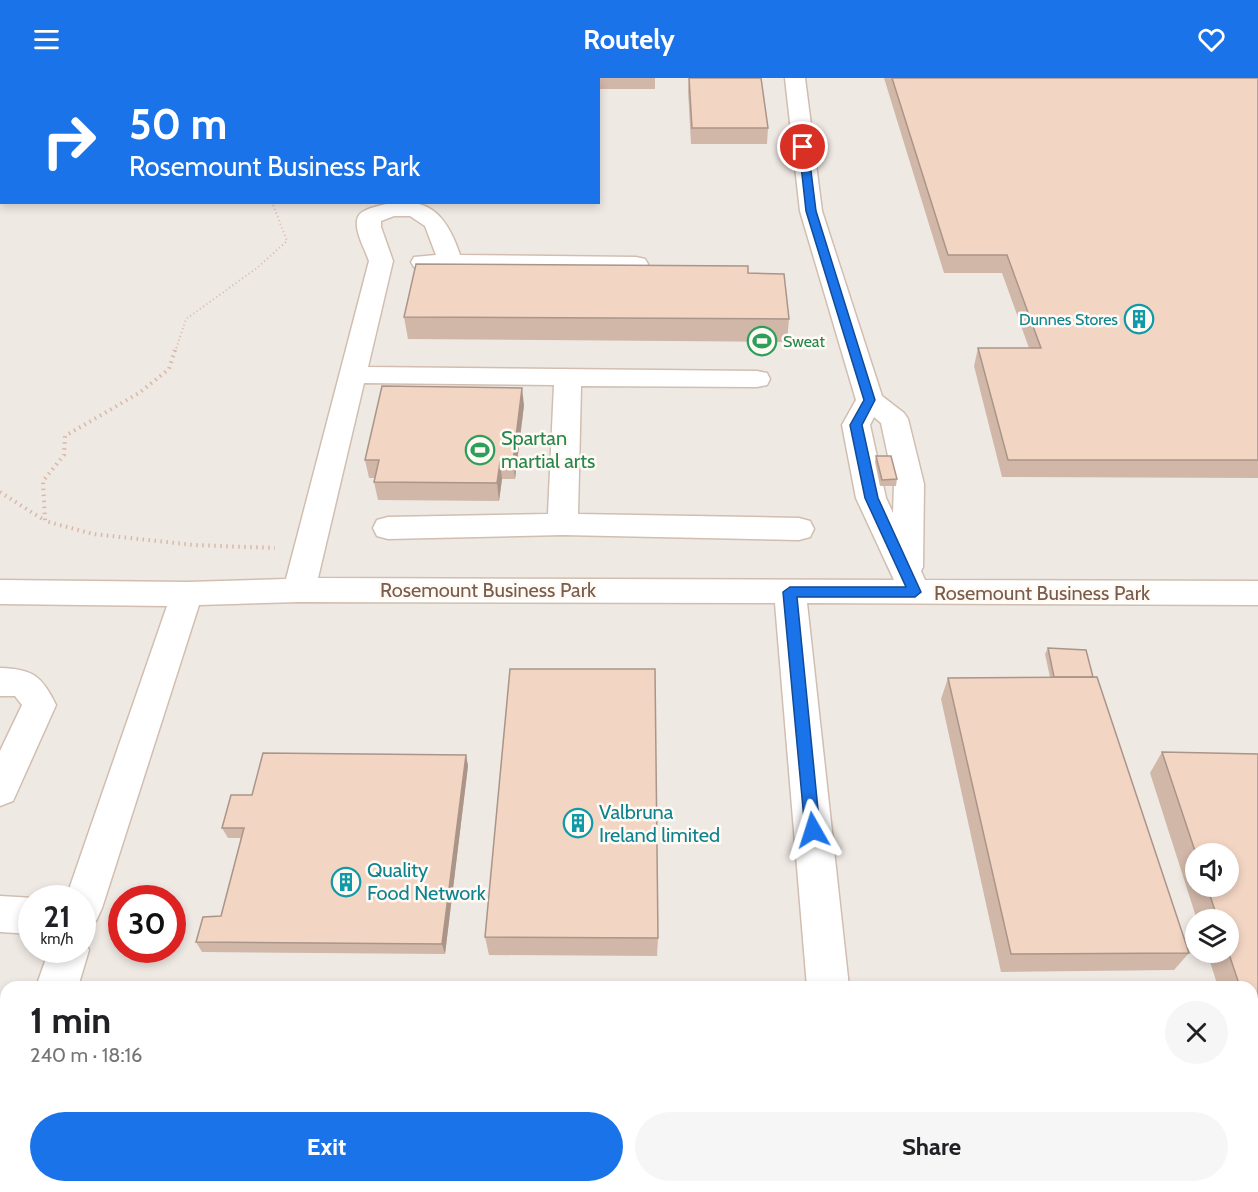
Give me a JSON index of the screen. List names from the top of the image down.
{
  "streets": {
    "street": ["Rosemount Business Park"]
  },
  "places": {
    "building": ["Dunnes Stores", "Valbruna Ireland limited", "Quality Food Network"],
    "sports": ["Sweat", "Spartan martial arts"]
  },
  "page": {
    "header": "Routely",
    "turn": ["50 m", "Rosemount Business Park"],
    "speed": "21 km/h",
    "limit": "30",
    "heading": ["1 min", "240 m · 18:16"],
    "buttons": ["Exit", "Share"]
  }
}
